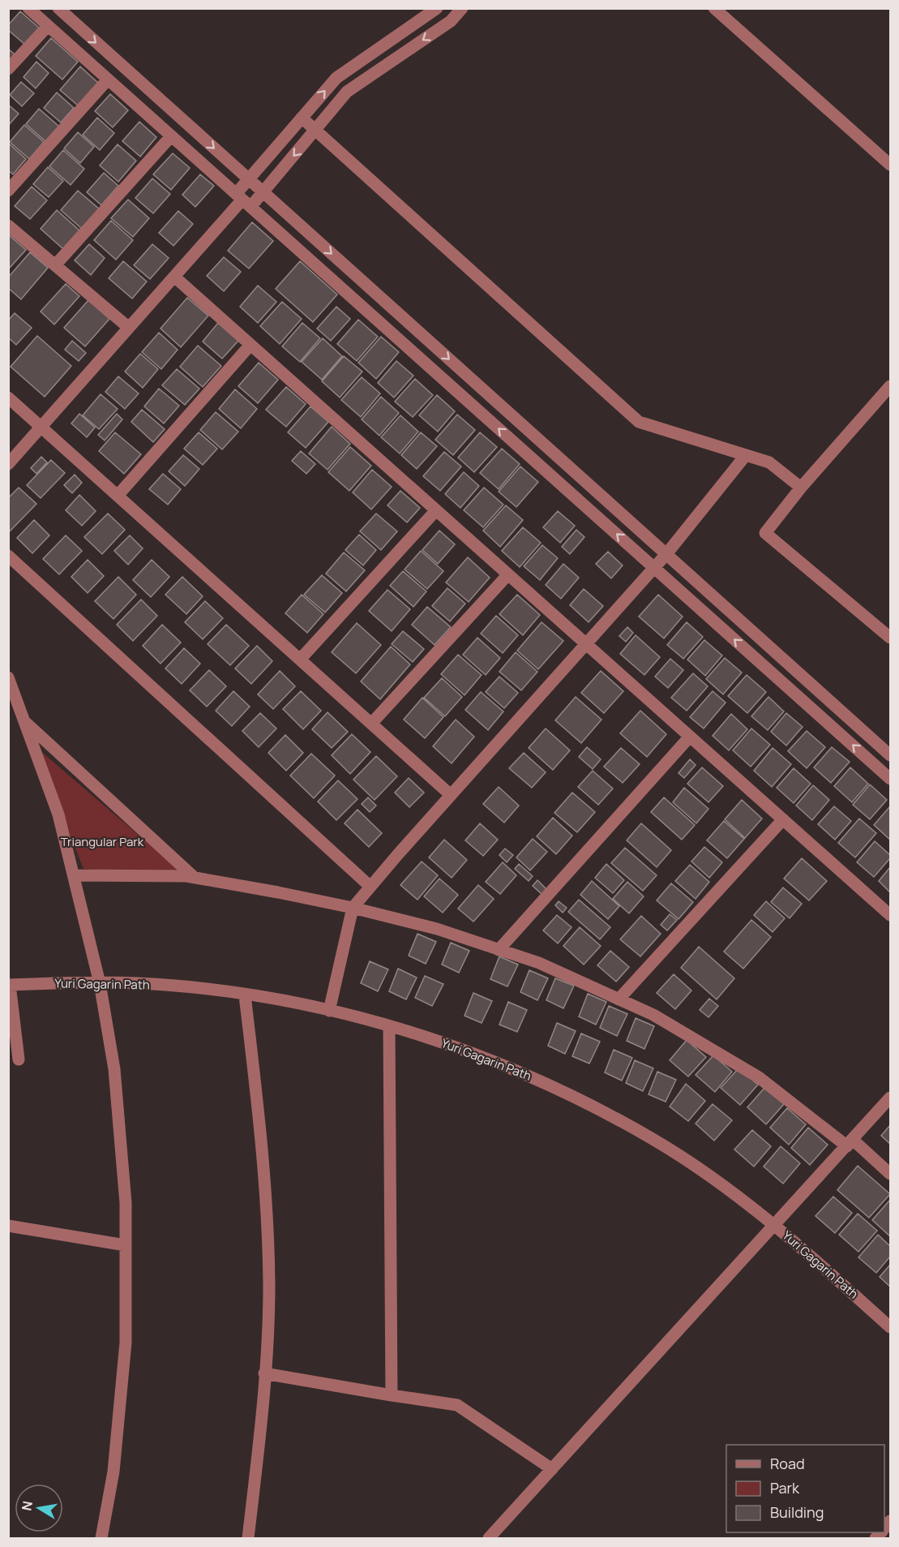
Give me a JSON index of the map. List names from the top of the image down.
{
  "streets": {
    "street": ["Yuri Gagarin Path"]
  },
  "parks": ["Triangular Park"],
  "legend": ["Road", "Park", "Building"],
  "north": "left"
}
